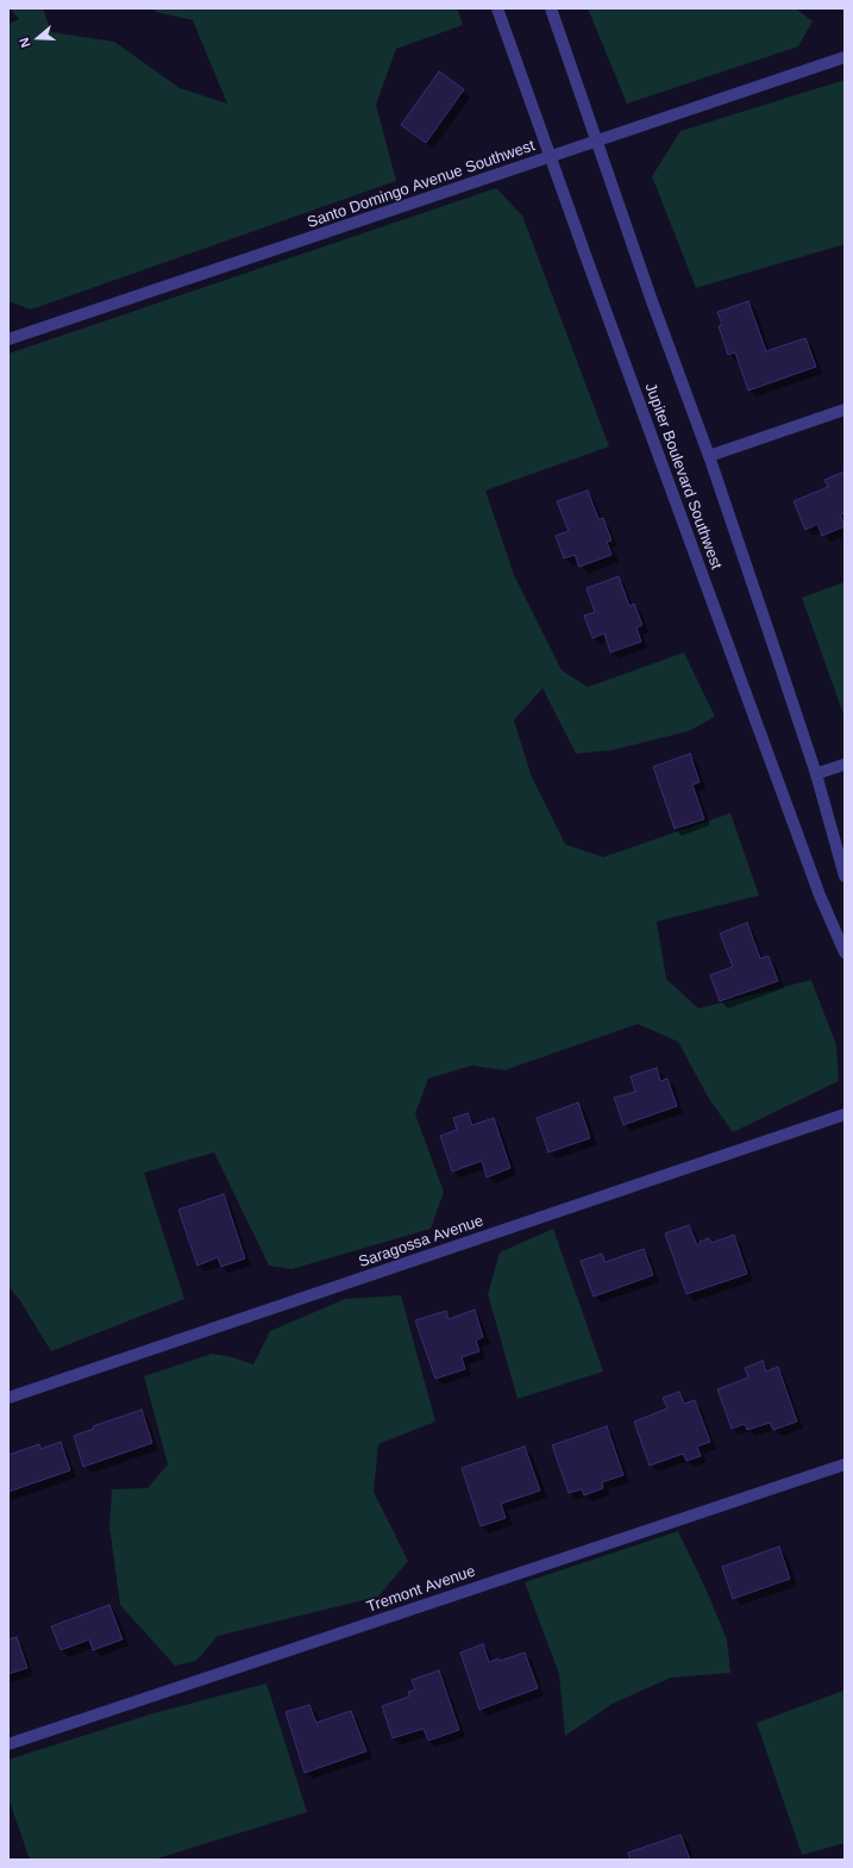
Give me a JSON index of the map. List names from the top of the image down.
{
  "streets": {
    "street": [
      "Santo Domingo Avenue Southwest",
      "Jupiter Boulevard Southwest",
      "Saragossa Avenue",
      "Tremont Avenue"
    ]
  },
  "crossings": [
    ["Santo Domingo Avenue Southwest", "Jupiter Boulevard Southwest"]
  ],
  "north": "left"
}
